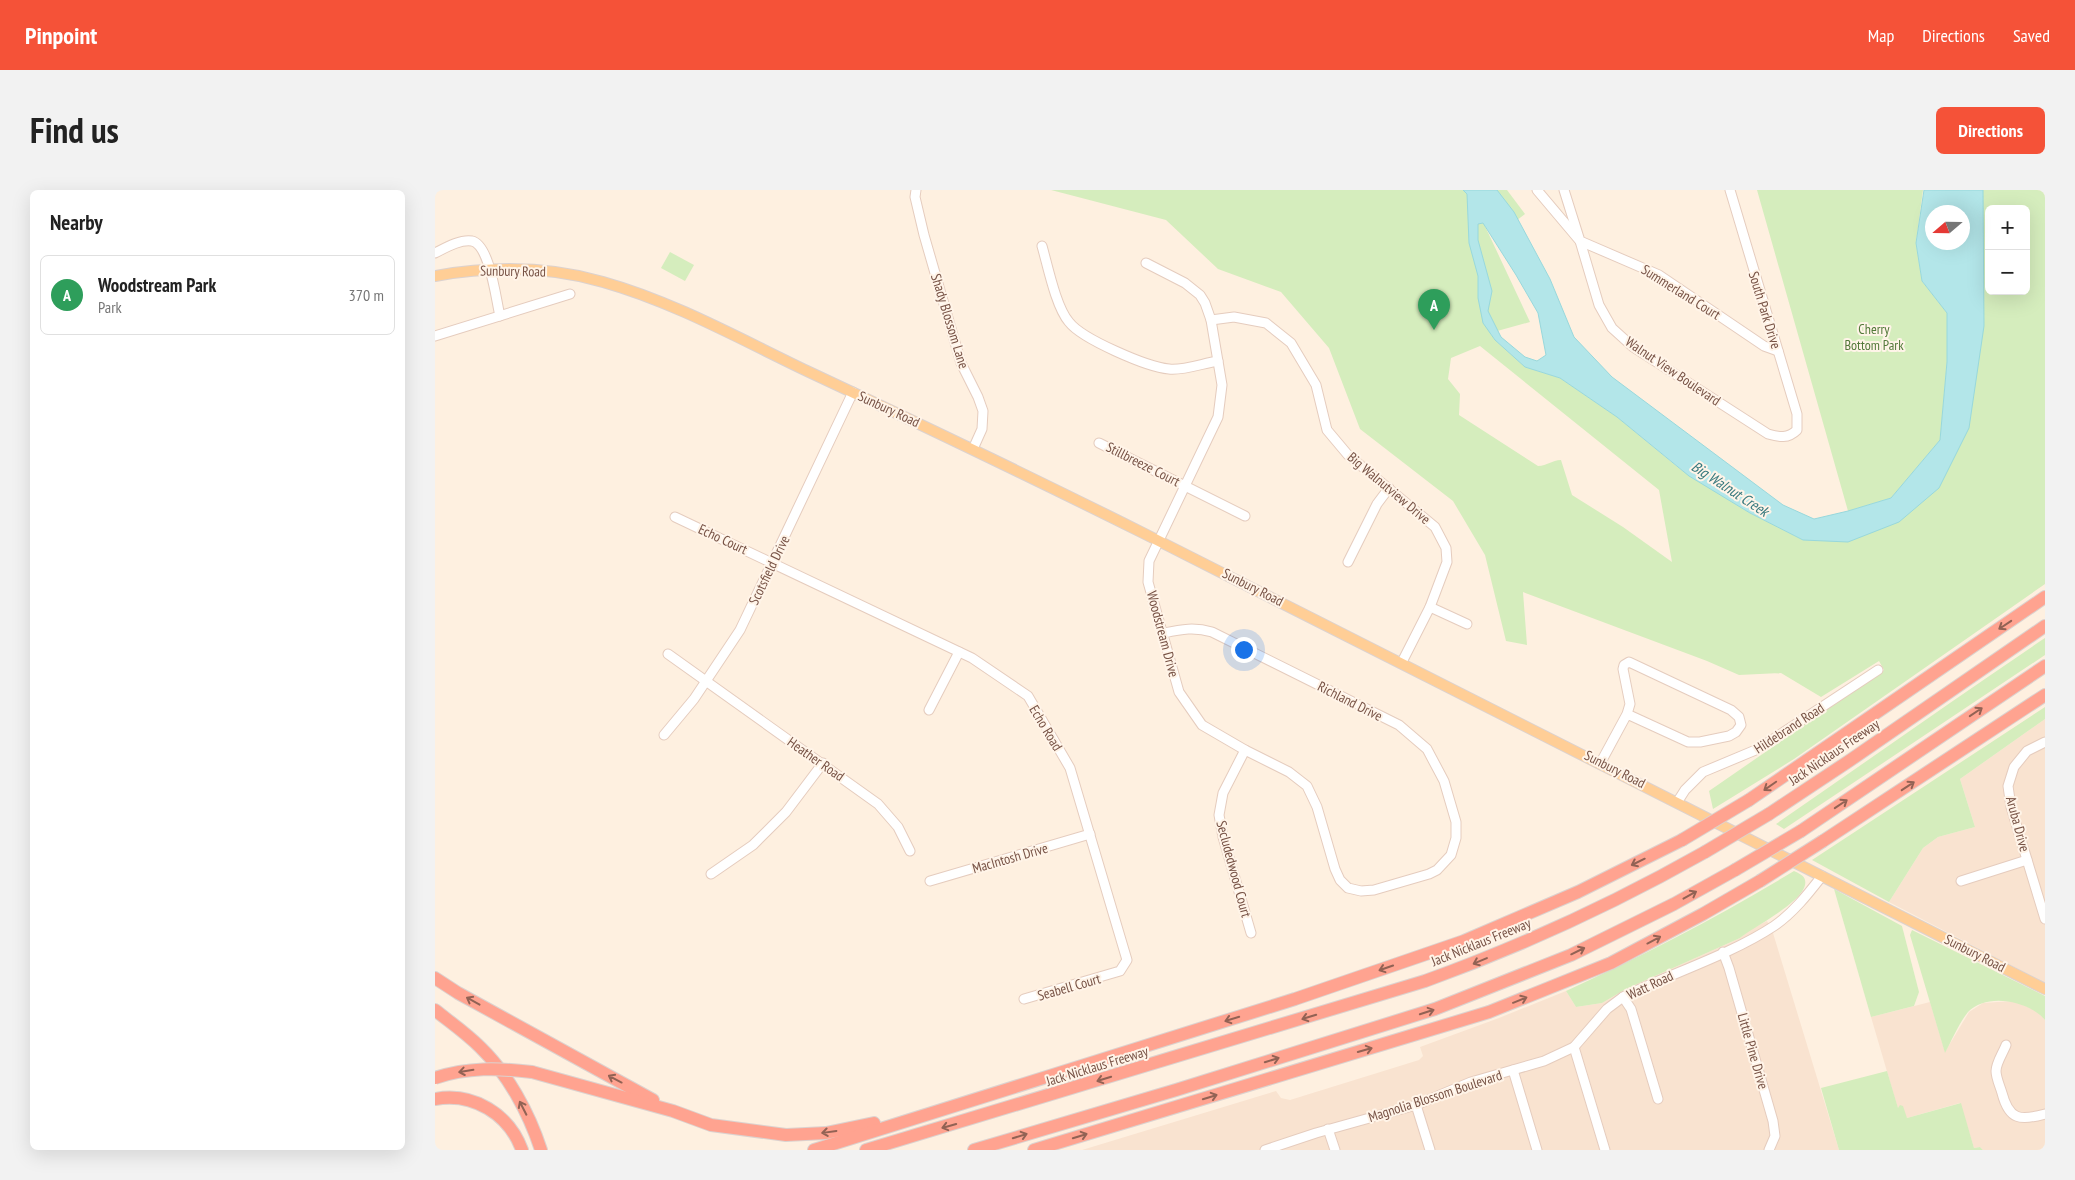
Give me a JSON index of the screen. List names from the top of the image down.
{
  "streets": {
    "highway": ["Jack Nicklaus Freeway"],
    "main road": ["Sunbury Road"],
    "street": [
      "Summerland Court",
      "South Park Drive",
      "Shady Blossom Lane",
      "Walnut View Boulevard",
      "Stillbreeze Court",
      "Big Walnutview Drive",
      "Echo Court",
      "Scotsfield Drive",
      "Woodstream Drive",
      "Richland Drive",
      "Echo Road",
      "Hildebrand Road",
      "Heather Road",
      "Aruba Drive",
      "MacIntosh Drive",
      "Secludedwood Court",
      "Watt Road",
      "Seabell Court",
      "Little Pine Drive",
      "Magnolia Blossom Boulevard"
    ]
  },
  "crossings": [
    ["Sunbury Road", "Shady Blossom Lane"],
    ["Sunbury Road", "Big Walnutview Drive"],
    ["Sunbury Road", "Scotsfield Drive"],
    ["Sunbury Road", "Woodstream Drive"],
    ["Sunbury Road", "Hildebrand Road"],
    ["Sunbury Road", "Watt Road"],
    ["Summerland Court", "South Park Drive"],
    ["Summerland Court", "Walnut View Boulevard"],
    ["South Park Drive", "Walnut View Boulevard"],
    ["Stillbreeze Court", "Woodstream Drive"],
    ["Big Walnutview Drive", "Woodstream Drive"],
    ["Echo Court", "Scotsfield Drive"],
    ["Echo Court", "Echo Road"],
    ["Scotsfield Drive", "Echo Road"],
    ["Scotsfield Drive", "Heather Road"],
    ["Woodstream Drive", "Richland Drive"],
    ["Woodstream Drive", "Secludedwood Court"],
    ["Echo Road", "MacIntosh Drive"],
    ["Echo Road", "Seabell Court"],
    ["Watt Road", "Little Pine Drive"],
    ["Watt Road", "Magnolia Blossom Boulevard"]
  ],
  "water": ["Big Walnut Creek"],
  "parks": ["Cherry Bottom Park"],
  "north": "left",
  "page": {
    "header": "Pinpoint",
    "nav": ["Map", "Directions", "Saved"],
    "title": "Find us",
    "buttons": "Directions",
    "heading": "Nearby",
    "map_buttons": ["+", "−"],
    "list": [
      {
        "mark": "A",
        "name": "Woodstream Park",
        "note": "Park",
        "value": "370 m"
      }
    ],
    "pins": "A"
  }
}
